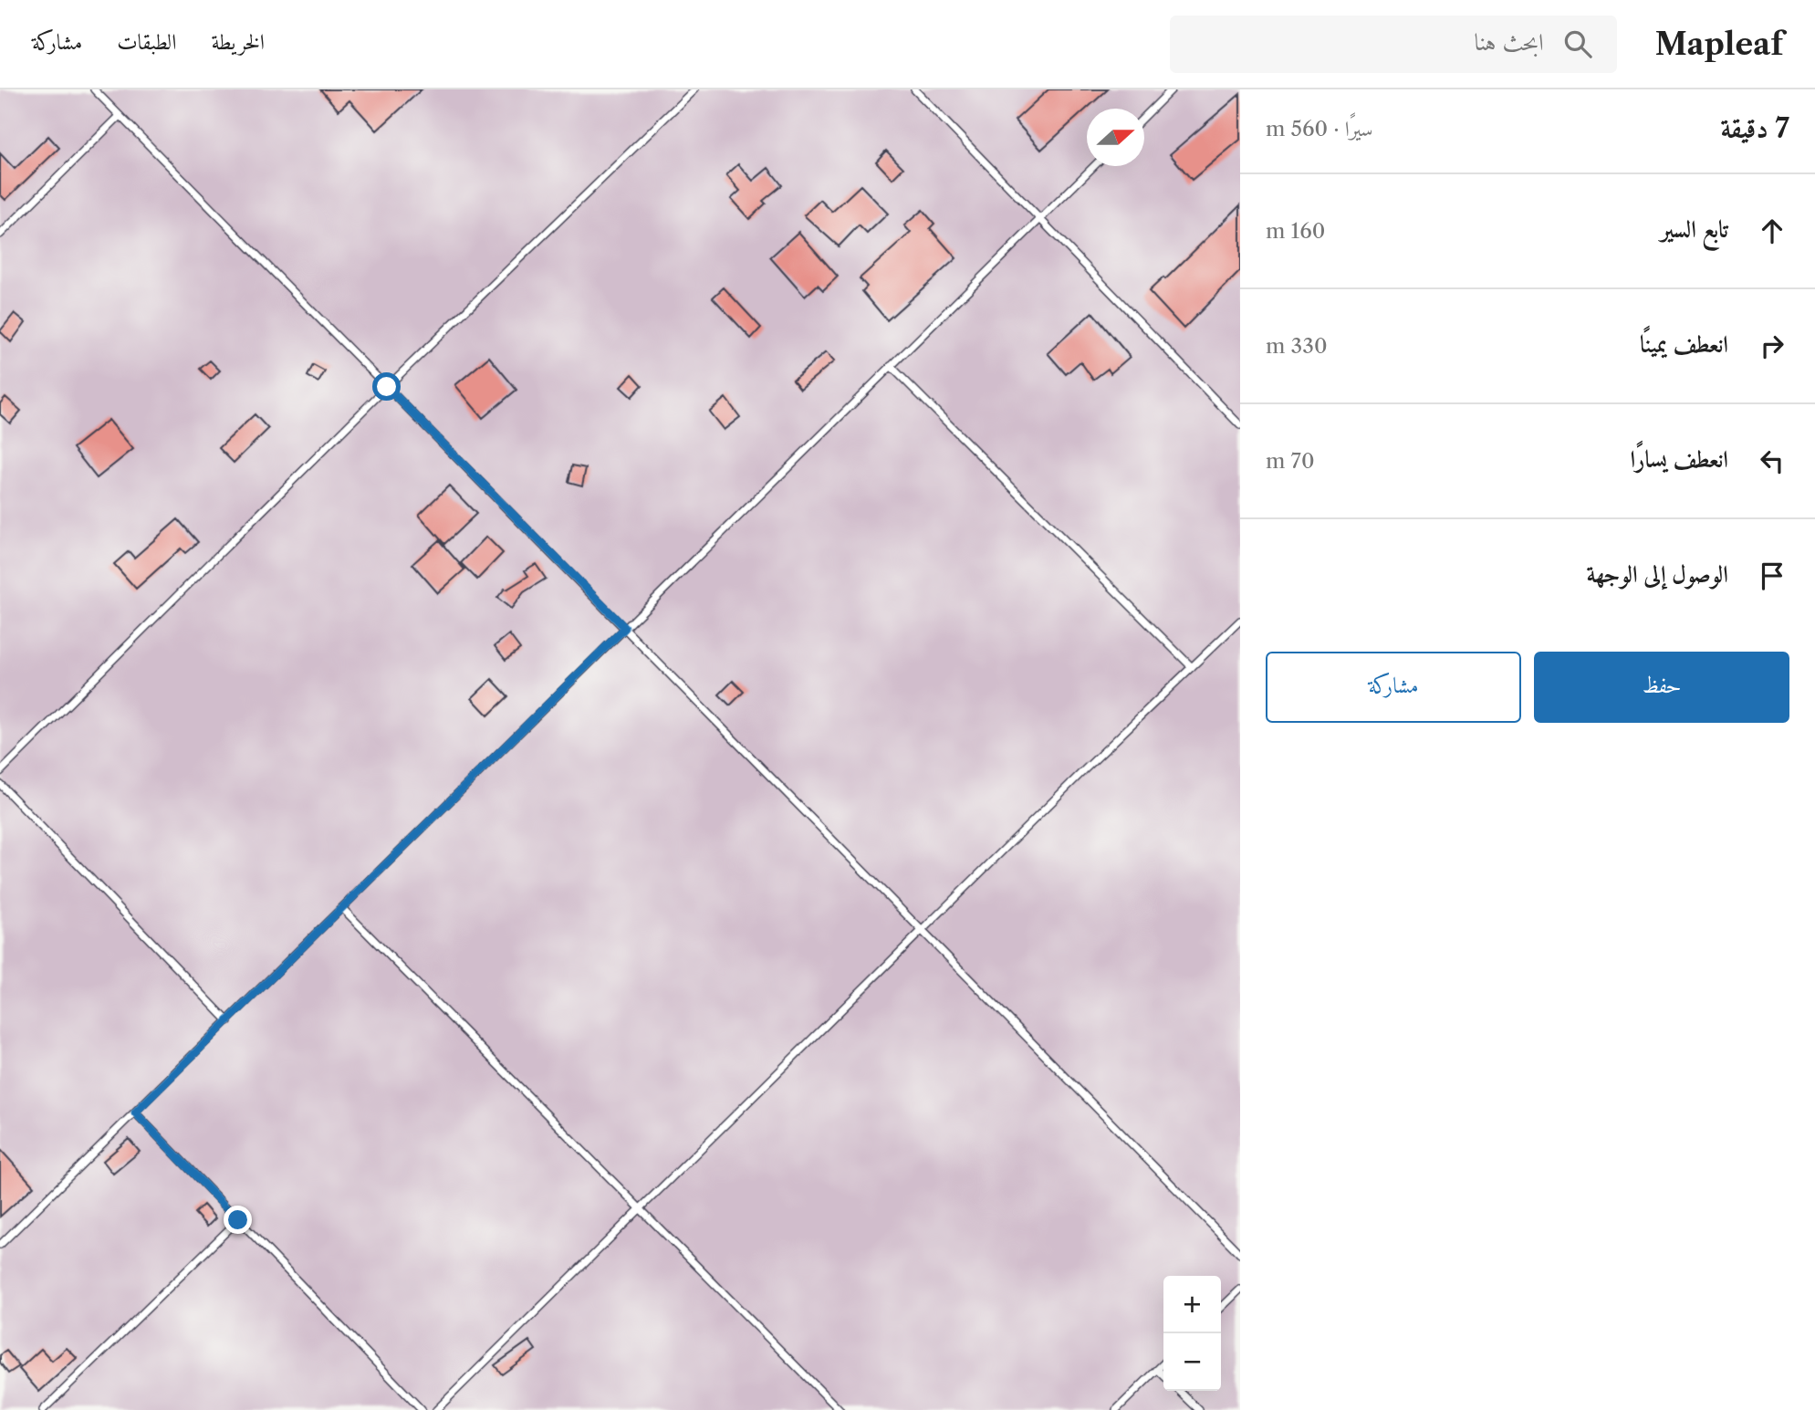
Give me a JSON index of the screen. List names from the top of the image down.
{
  "north": "right",
  "page": {
    "header": "Mapleaf",
    "search": "ابحث هنا",
    "nav": ["الخريطة", "الطبقات", "مشاركة"],
    "heading": ["7 دقيقة", "سيرًا · 560 m"],
    "list": [
      ["تابع السير", "160 m"],
      ["انعطف يمينًا", "330 m"],
      ["انعطف يسارًا", "70 m"],
      "الوصول إلى الوجهة"
    ],
    "buttons": ["حفظ", "مشاركة"],
    "map_buttons": ["+", "−"]
  }
}
